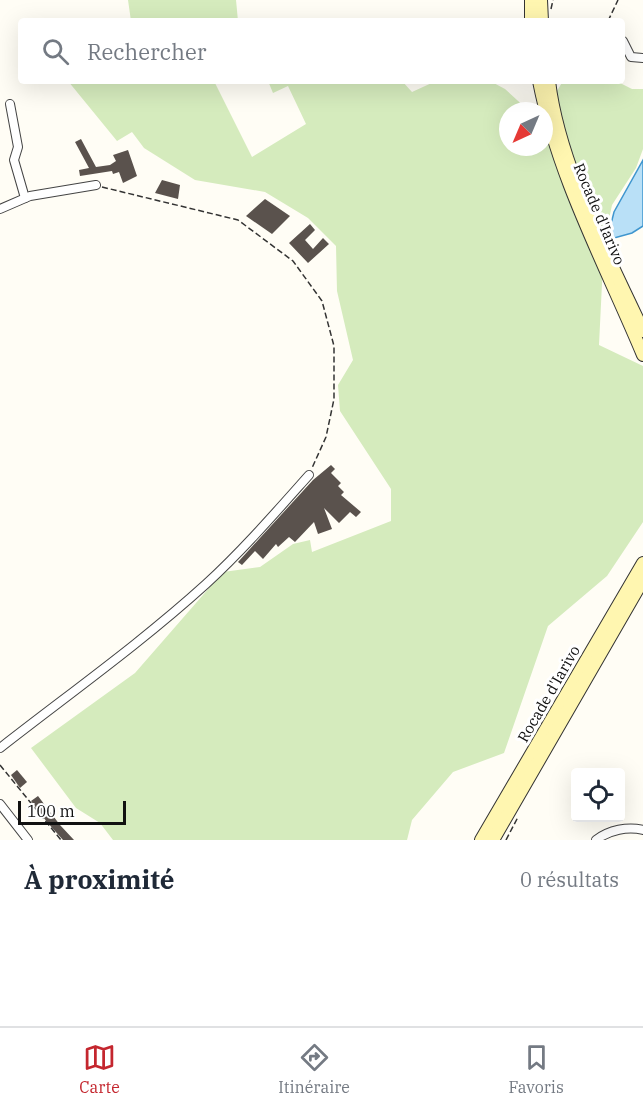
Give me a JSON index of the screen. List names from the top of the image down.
{
  "streets": {
    "main road": ["Rocade d'Iarivo"]
  },
  "scale_bar": "100 m",
  "north": "bottom left",
  "page": {
    "search": "Rechercher",
    "scale": "100 m",
    "heading": ["À proximité", "0 résultats"],
    "nav": ["Carte", "Itinéraire", "Favoris"]
  }
}
